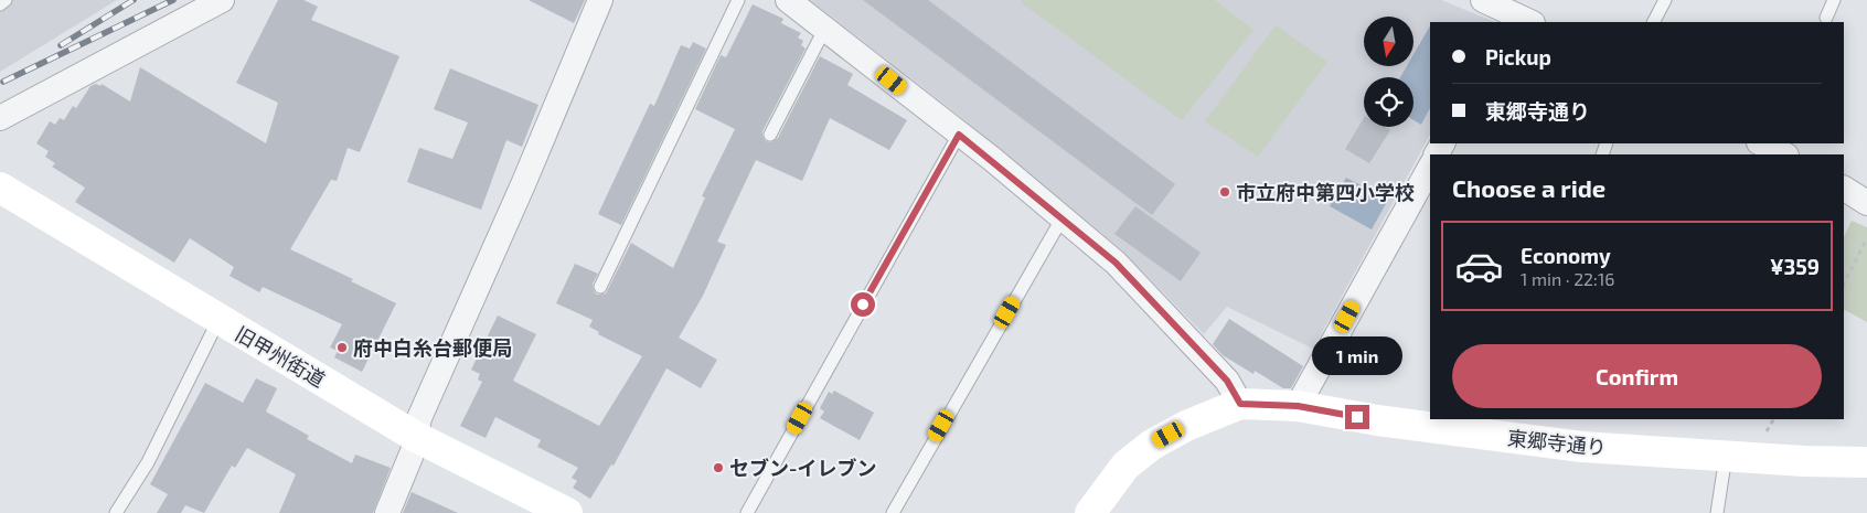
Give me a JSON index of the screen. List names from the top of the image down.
{
  "streets": {
    "street": ["旧甲州街道", "東郷寺通り"]
  },
  "places": ["市立府中第四小学校", "府中白糸台郵便局", "セブン-イレブン"],
  "north": "bottom",
  "page": {
    "banner": ["Pickup", "東郷寺通り"],
    "heading": "Choose a ride",
    "list": [
      {
        "name": "Economy",
        "note": "1 min · 22:16",
        "value": "¥359"
      }
    ],
    "buttons": "Confirm",
    "bubble": "1 min"
  }
}
